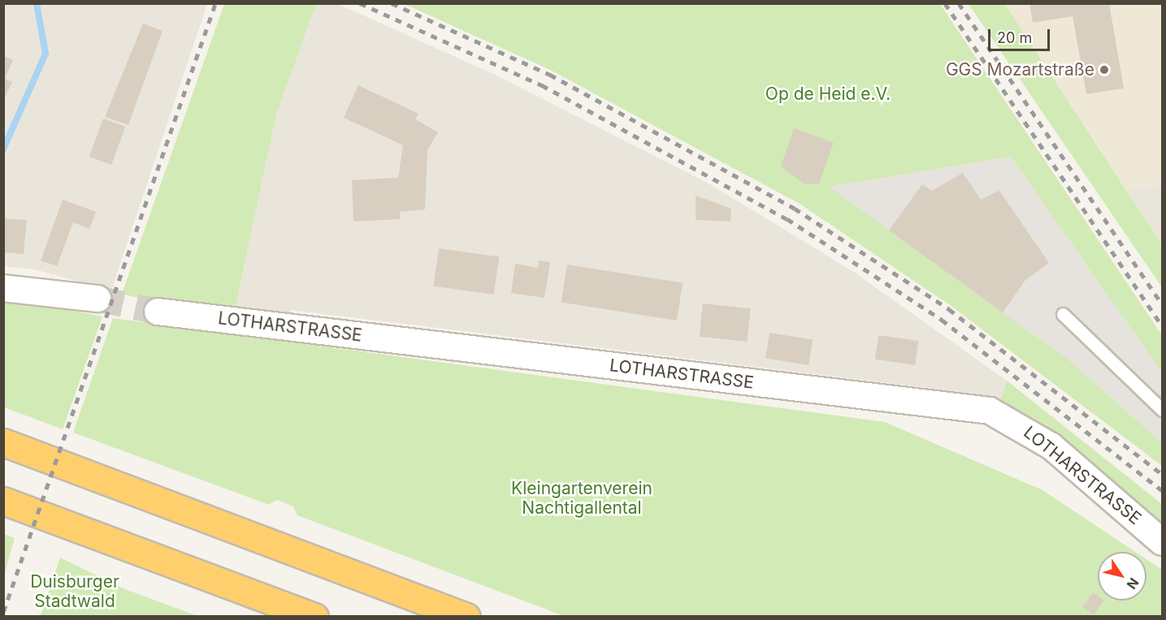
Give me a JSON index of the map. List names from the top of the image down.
{
  "streets": {
    "street": ["LOTHARSTRASSE"]
  },
  "parks": ["Op de Heid e.V.", "Kleingartenverein Nachtigallental", "Duisburger Stadtwald"],
  "places": ["GGS Mozartstraße"],
  "scale_bar": "20 m",
  "north": "bottom right"
}
